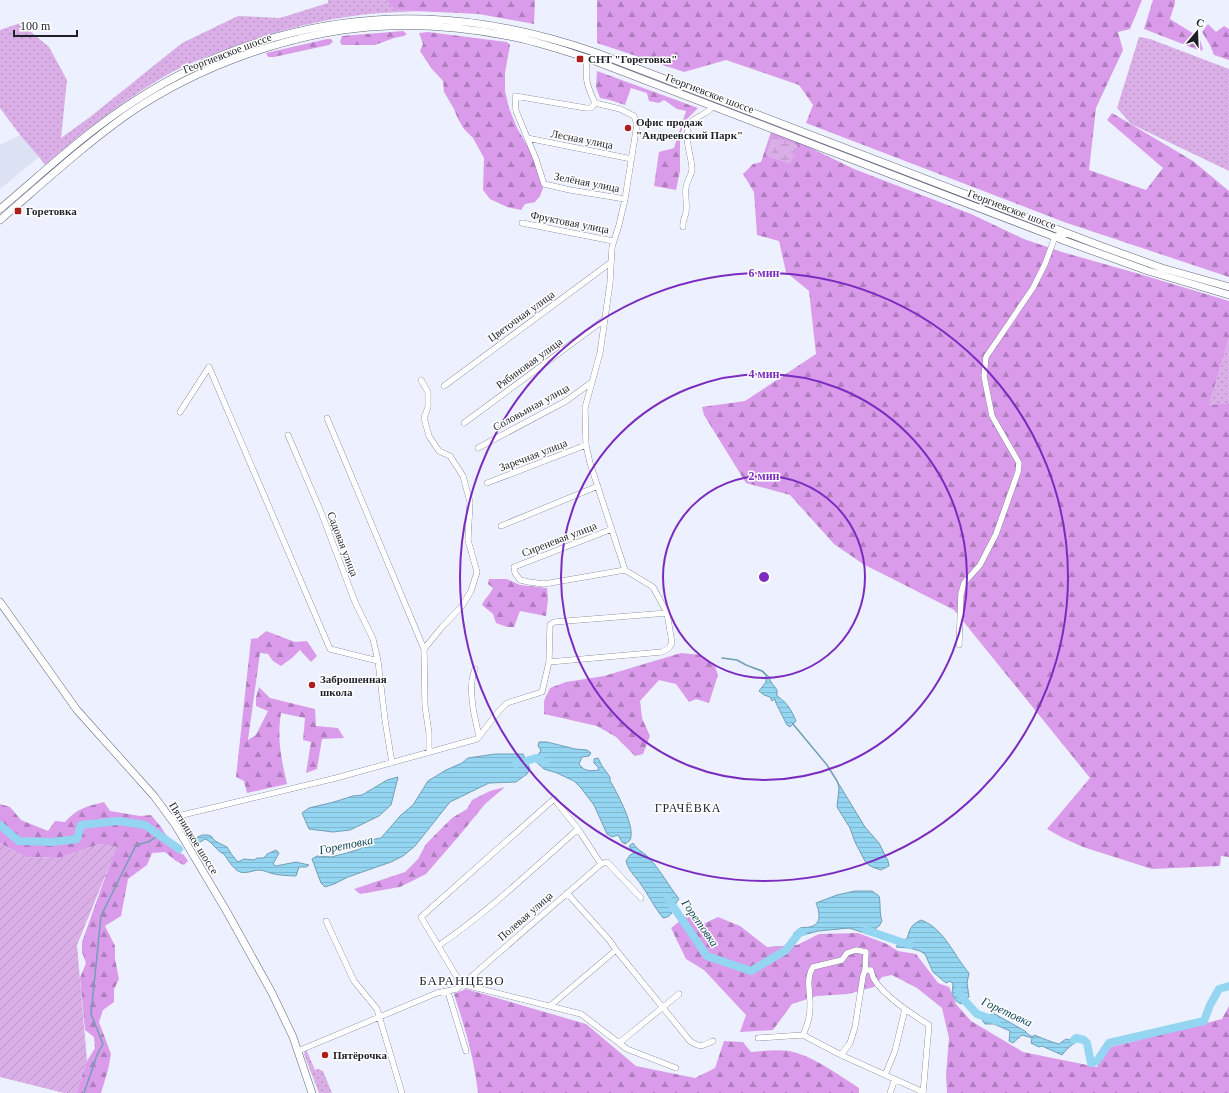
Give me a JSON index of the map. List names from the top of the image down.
{
  "streets": {
    "main road": ["Георгиевское шоссе", "Пятницкое шоссе"],
    "street": [
      "Лесная улица",
      "Зелёная улица",
      "Фруктовая улица",
      "Цветочная улица",
      "Рябиновая улица",
      "Соловьиная улица",
      "Заречная улица",
      "Сиреневая улица",
      "Садовая улица",
      "Полевая улица"
    ]
  },
  "crossings": [
    ["Лесная улица", "Зелёная улица"],
    ["Пятницкое шоссе", "Полевая улица"]
  ],
  "districts": ["ГРАЧЁВКА", "БАРАНЦЕВО"],
  "water": ["Горетовка"],
  "places": {
    "transit": ["СНТ \"Горетовка\"", "Горетовка"],
    "other": ["Офис продаж \"Андреевский Парк\"", "Заброшенная школа", "Пятёрочка"]
  },
  "scale_bar": "100 m",
  "north": "top",
  "rings": ["6 мин", "4 мин", "2 мин"]
}
